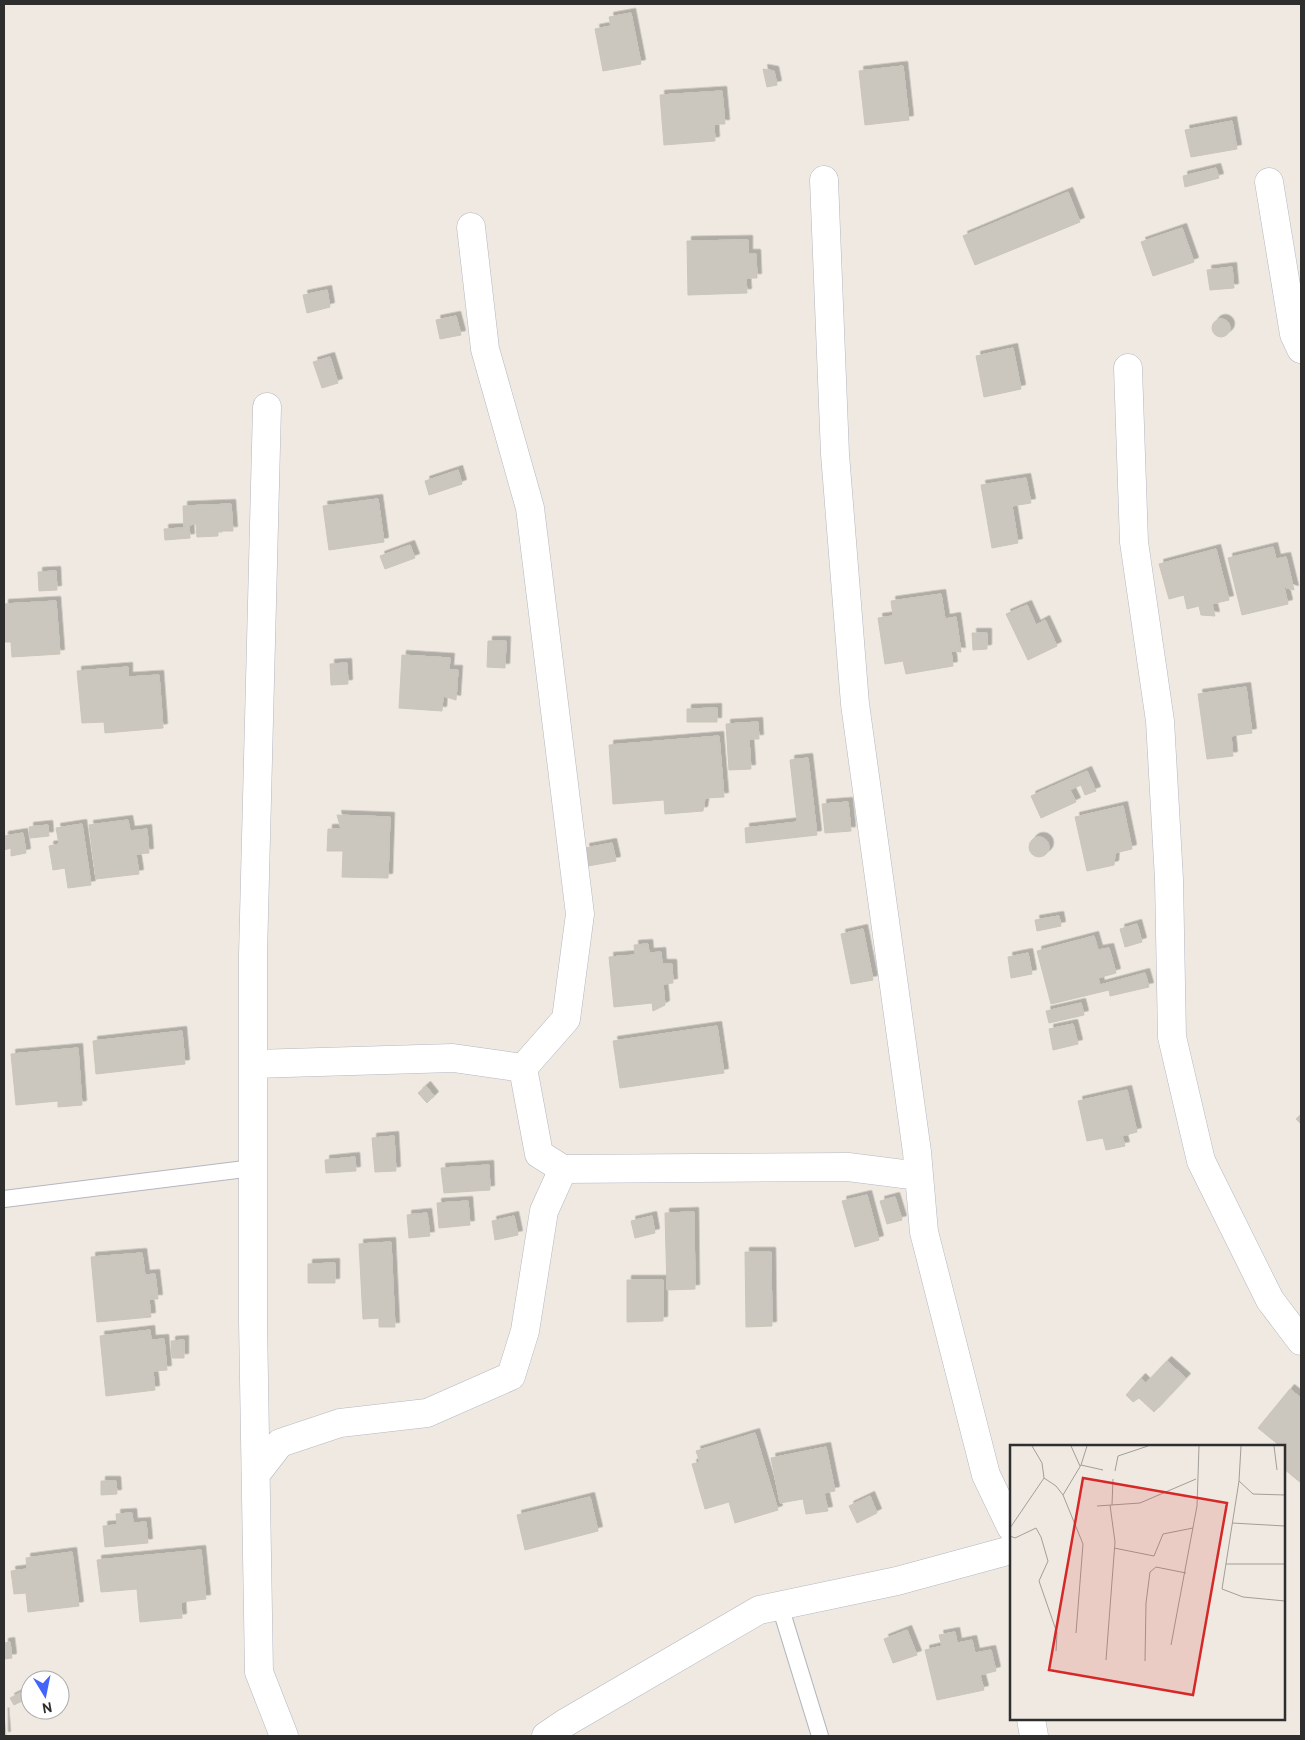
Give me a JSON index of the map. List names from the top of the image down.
{
  "north": "bottom"
}
